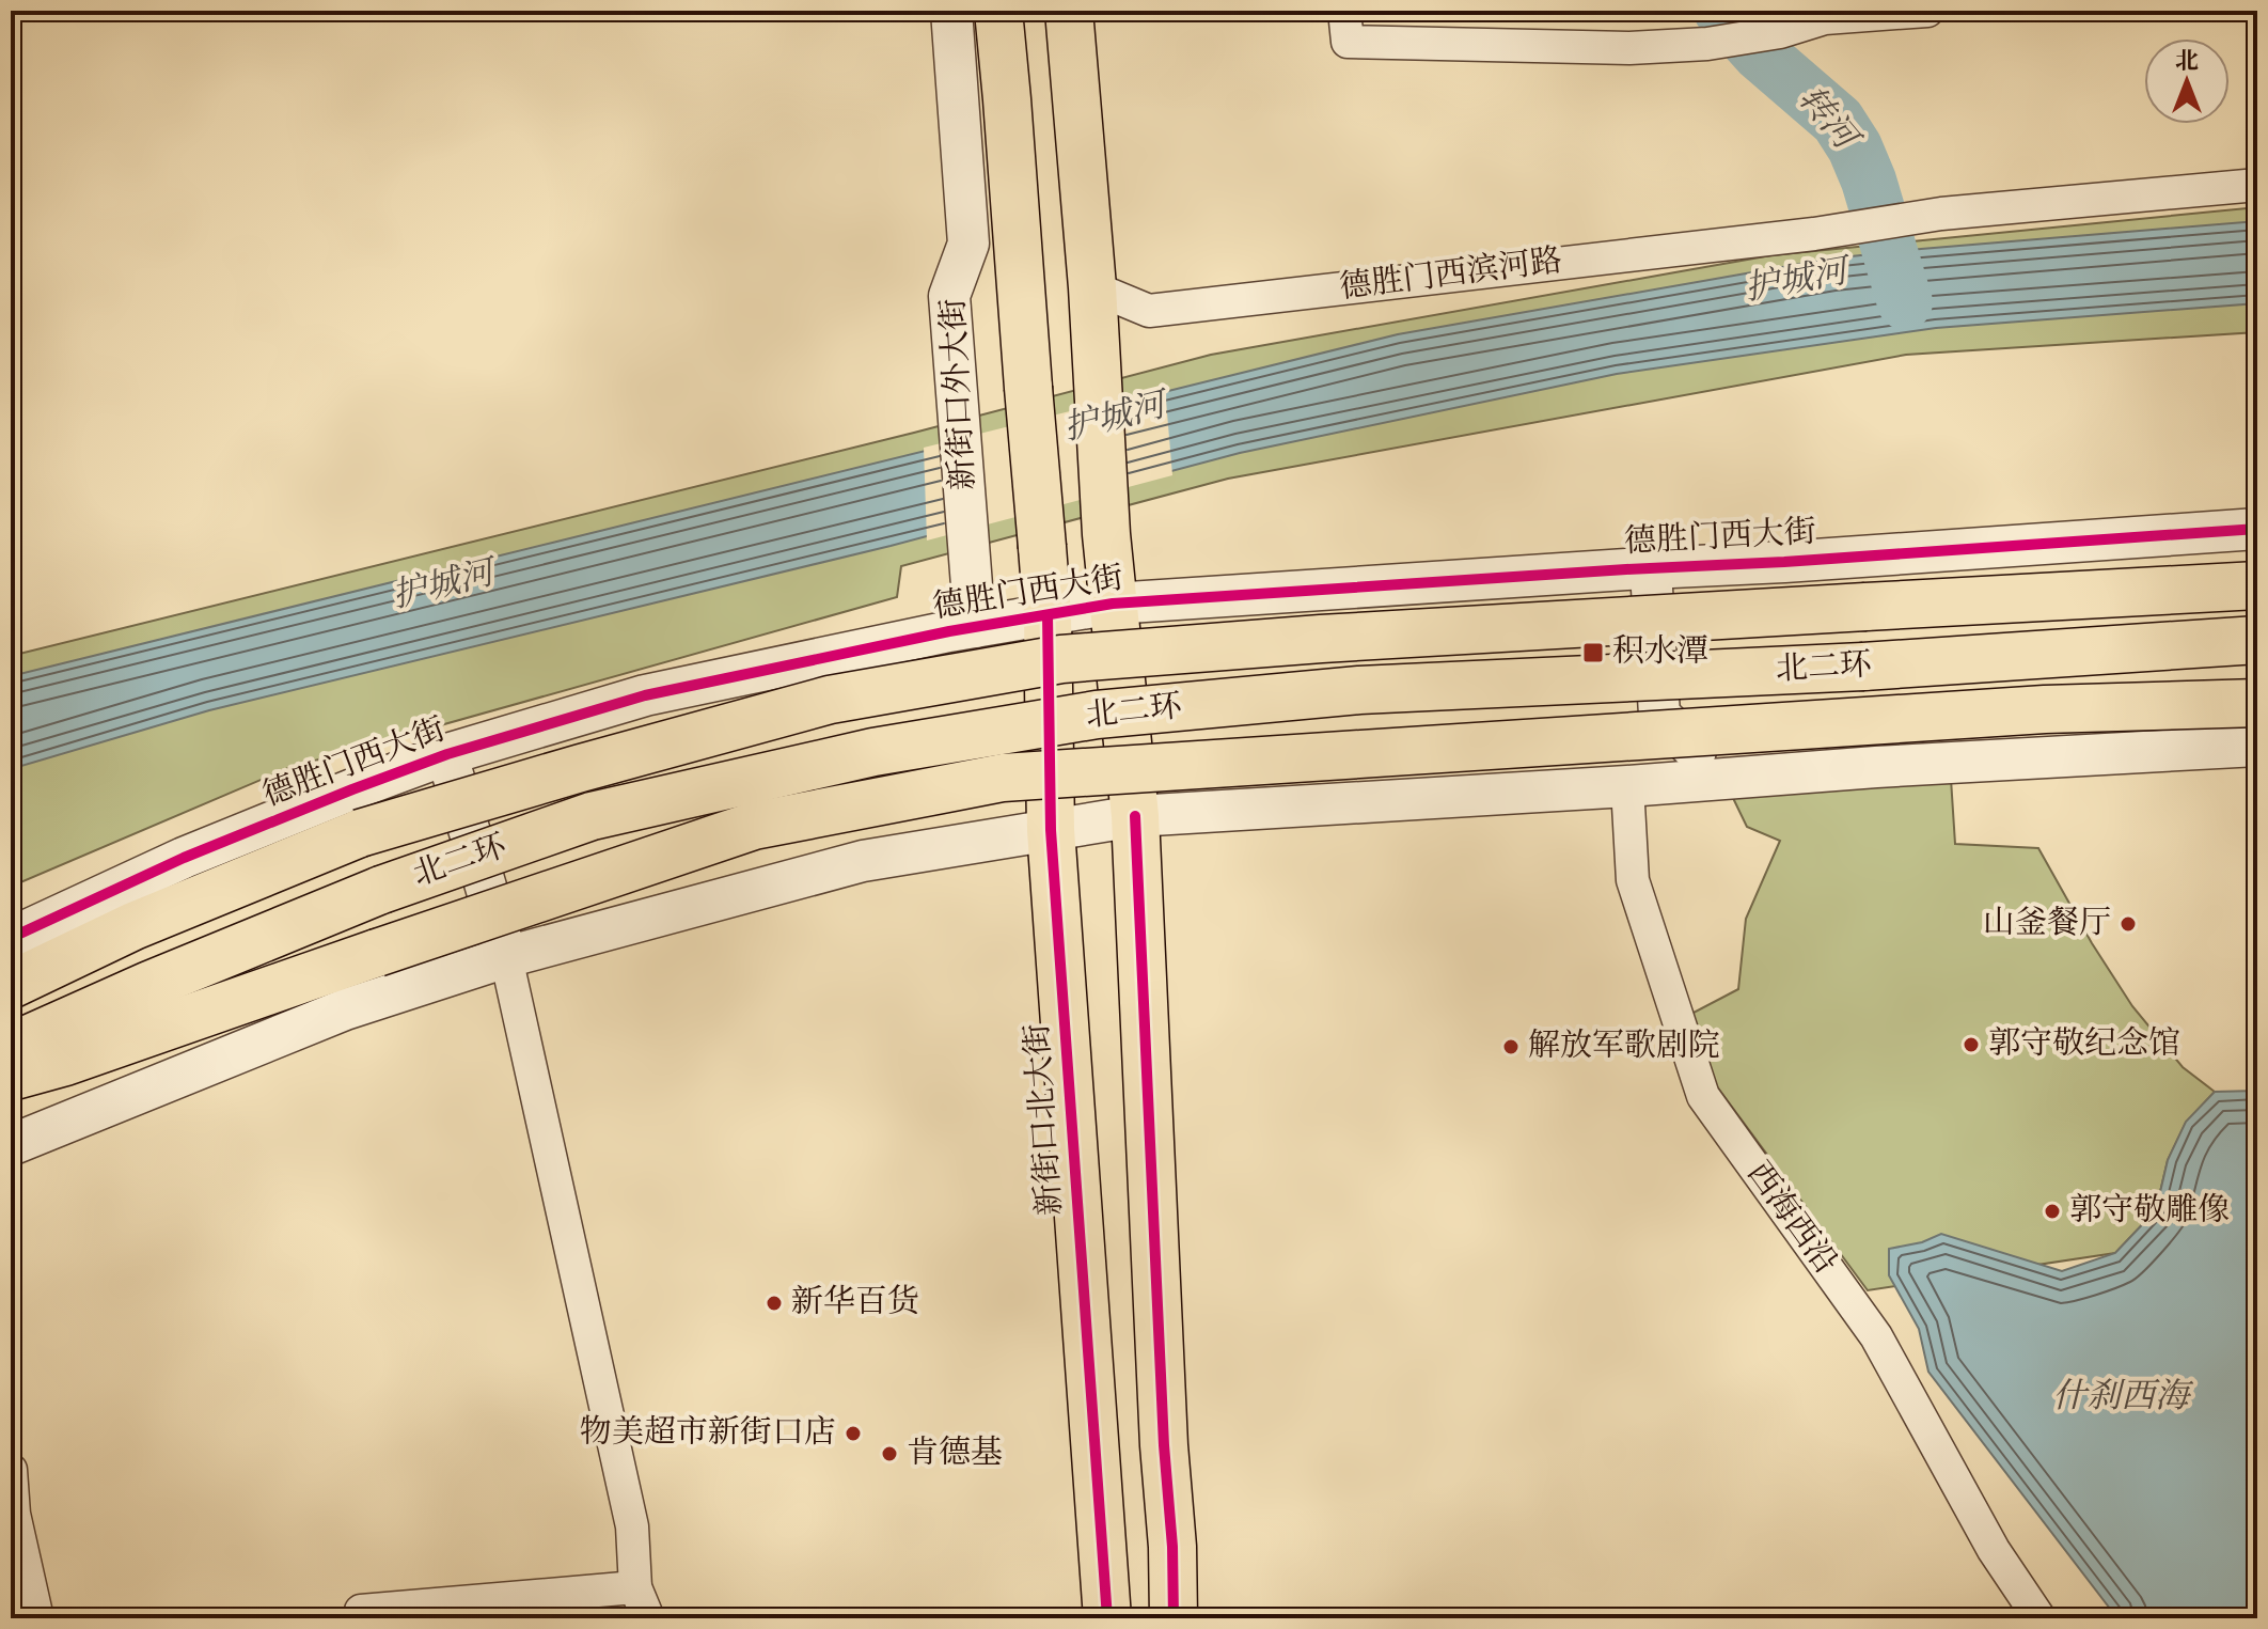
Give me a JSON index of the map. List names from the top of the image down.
{
  "streets": {
    "main road": ["新街口外大街", "北二环", "新街口北大街"],
    "street": ["德胜门西滨河路", "德胜门西大街", "西海西沿"]
  },
  "crossings": [
    ["新街口外大街", "德胜门西大街"],
    ["新街口外大街", "新街口北大街"],
    ["德胜门西大街", "新街口北大街"]
  ],
  "water": ["转河", "护城河", "什刹西海"],
  "places": {
    "transit": ["积水潭"],
    "other": [
      "山釜餐厅",
      "郭守敬纪念馆",
      "解放军歌剧院",
      "郭守敬雕像",
      "新华百货",
      "物美超市新街口店",
      "肯德基"
    ]
  },
  "north": "top"
}
